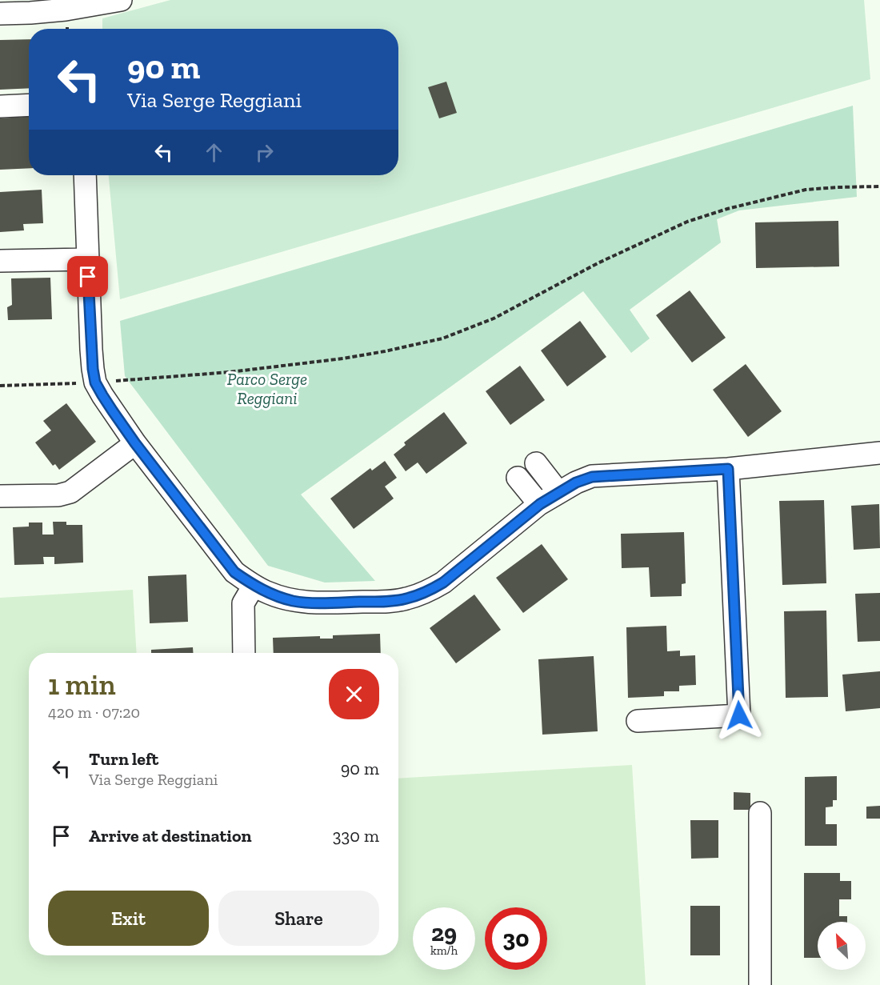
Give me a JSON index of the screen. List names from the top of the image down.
{
  "parks": ["Parco Serge Reggiani"],
  "north": "top left",
  "page": {
    "turn": ["90 m", "Via Serge Reggiani"],
    "heading": ["1 min", "420 m · 07:20"],
    "list": [
      {
        "name": "Turn left",
        "note": "Via Serge Reggiani",
        "value": "90 m"
      },
      {
        "name": "Arrive at destination",
        "value": "330 m"
      }
    ],
    "buttons": ["Exit", "Share"],
    "speed": "29 km/h",
    "limit": "30"
  }
}
